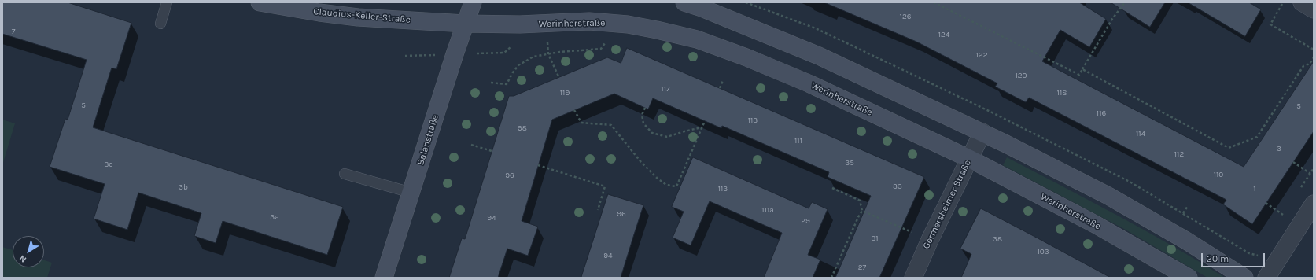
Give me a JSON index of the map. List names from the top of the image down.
{
  "streets": {
    "main road": ["Claudius-Keller-Straße", "Werinherstraße", "Balanstraße"],
    "street": ["Germersheimer Straße"]
  },
  "crossings": [
    ["Claudius-Keller-Straße", "Werinherstraße"],
    ["Claudius-Keller-Straße", "Balanstraße"],
    ["Werinherstraße", "Balanstraße"],
    ["Werinherstraße", "Germersheimer Straße"]
  ],
  "house_numbers": [
    "126",
    "7",
    "124",
    "122",
    "120",
    "117",
    "119",
    "118",
    "5",
    "5",
    "116",
    "113",
    "98",
    "114",
    "111",
    "3",
    "112",
    "35",
    "3c",
    "110",
    "96",
    "33",
    "3b",
    "113",
    "1",
    "111a",
    "96",
    "3a",
    "94",
    "29",
    "31",
    "38",
    "103",
    "94",
    "27"
  ],
  "scale_bar": "20 m",
  "north": "bottom left"
}
